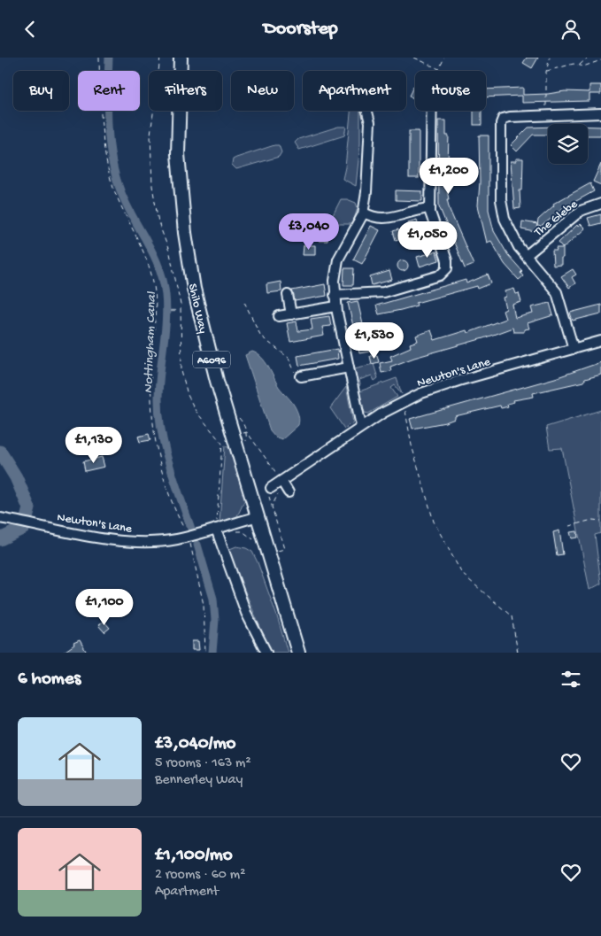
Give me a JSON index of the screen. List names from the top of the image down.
{
  "streets": {
    "main road": ["Shilo Way", "A6096"],
    "street": ["The Glebe", "Newton's Lane"]
  },
  "crossings": [
    ["Shilo Way", "Newton's Lane"]
  ],
  "water": ["Nottingham Canal"],
  "page": {
    "header": "Doorstep",
    "chip": [
      "Buy",
      "Rent",
      "Filters",
      "New",
      "Apartment",
      "House"
    ],
    "price": [
      "£1,200",
      "£3,040",
      "£1,050",
      "£1,530",
      "£1,130",
      "£1,100"
    ],
    "heading": "6 homes",
    "list": [
      {
        "name": "£3,040/mo",
        "note": "5 rooms · 163 m² · Bennerley Way"
      },
      {
        "name": "£1,100/mo",
        "note": "2 rooms · 60 m² · Apartment"
      }
    ]
  }
}
